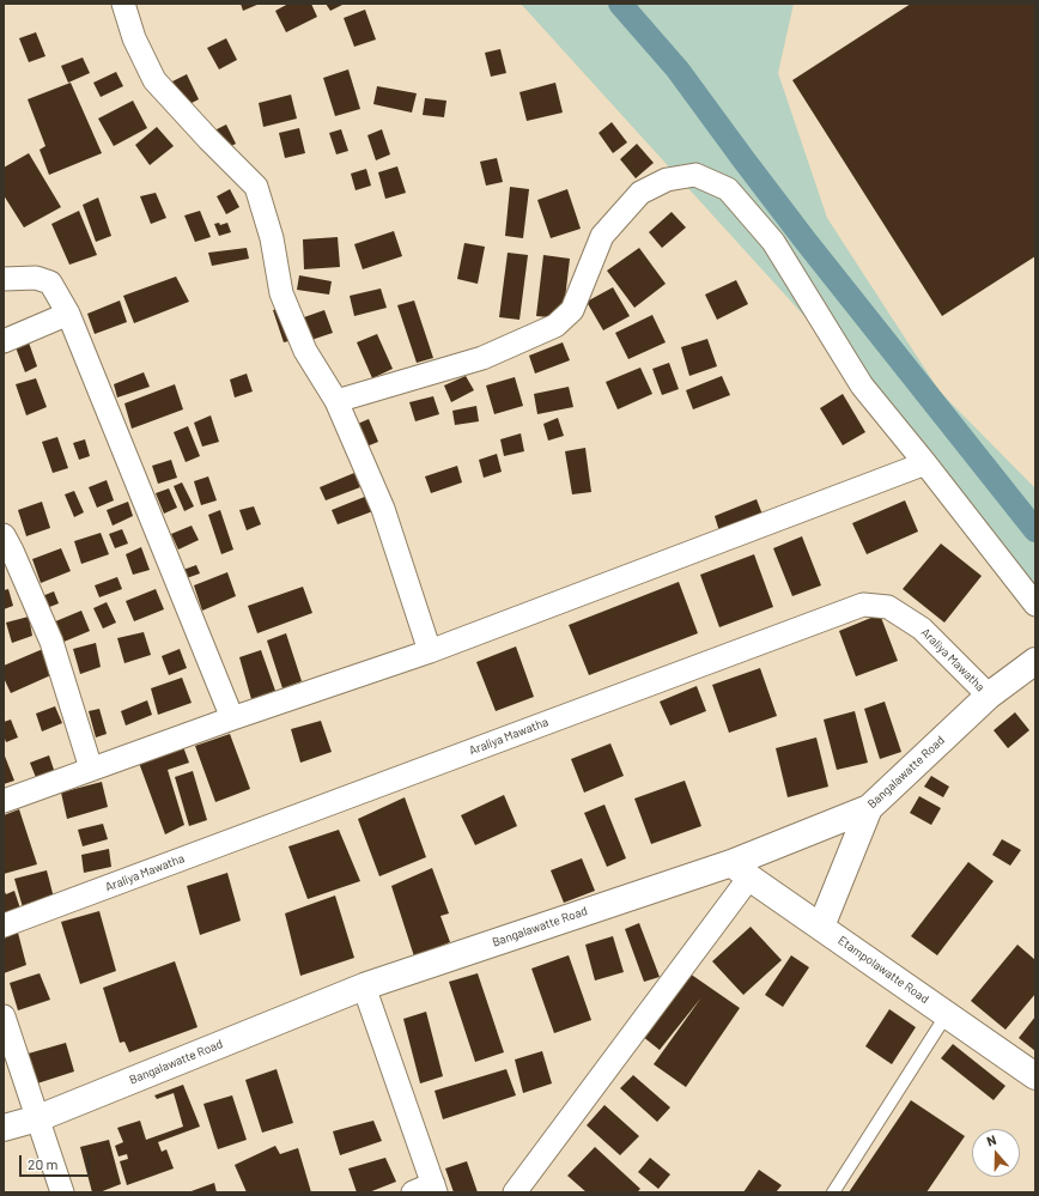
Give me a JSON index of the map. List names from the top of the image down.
{
  "streets": {
    "street": ["Araliya Mawatha", "Bangalawatte Road", "Etampolawatte Road"]
  },
  "crossings": [
    ["Araliya Mawatha", "Bangalawatte Road"],
    ["Bangalawatte Road", "Etampolawatte Road"]
  ],
  "scale_bar": "20 m",
  "north": "top"
}
